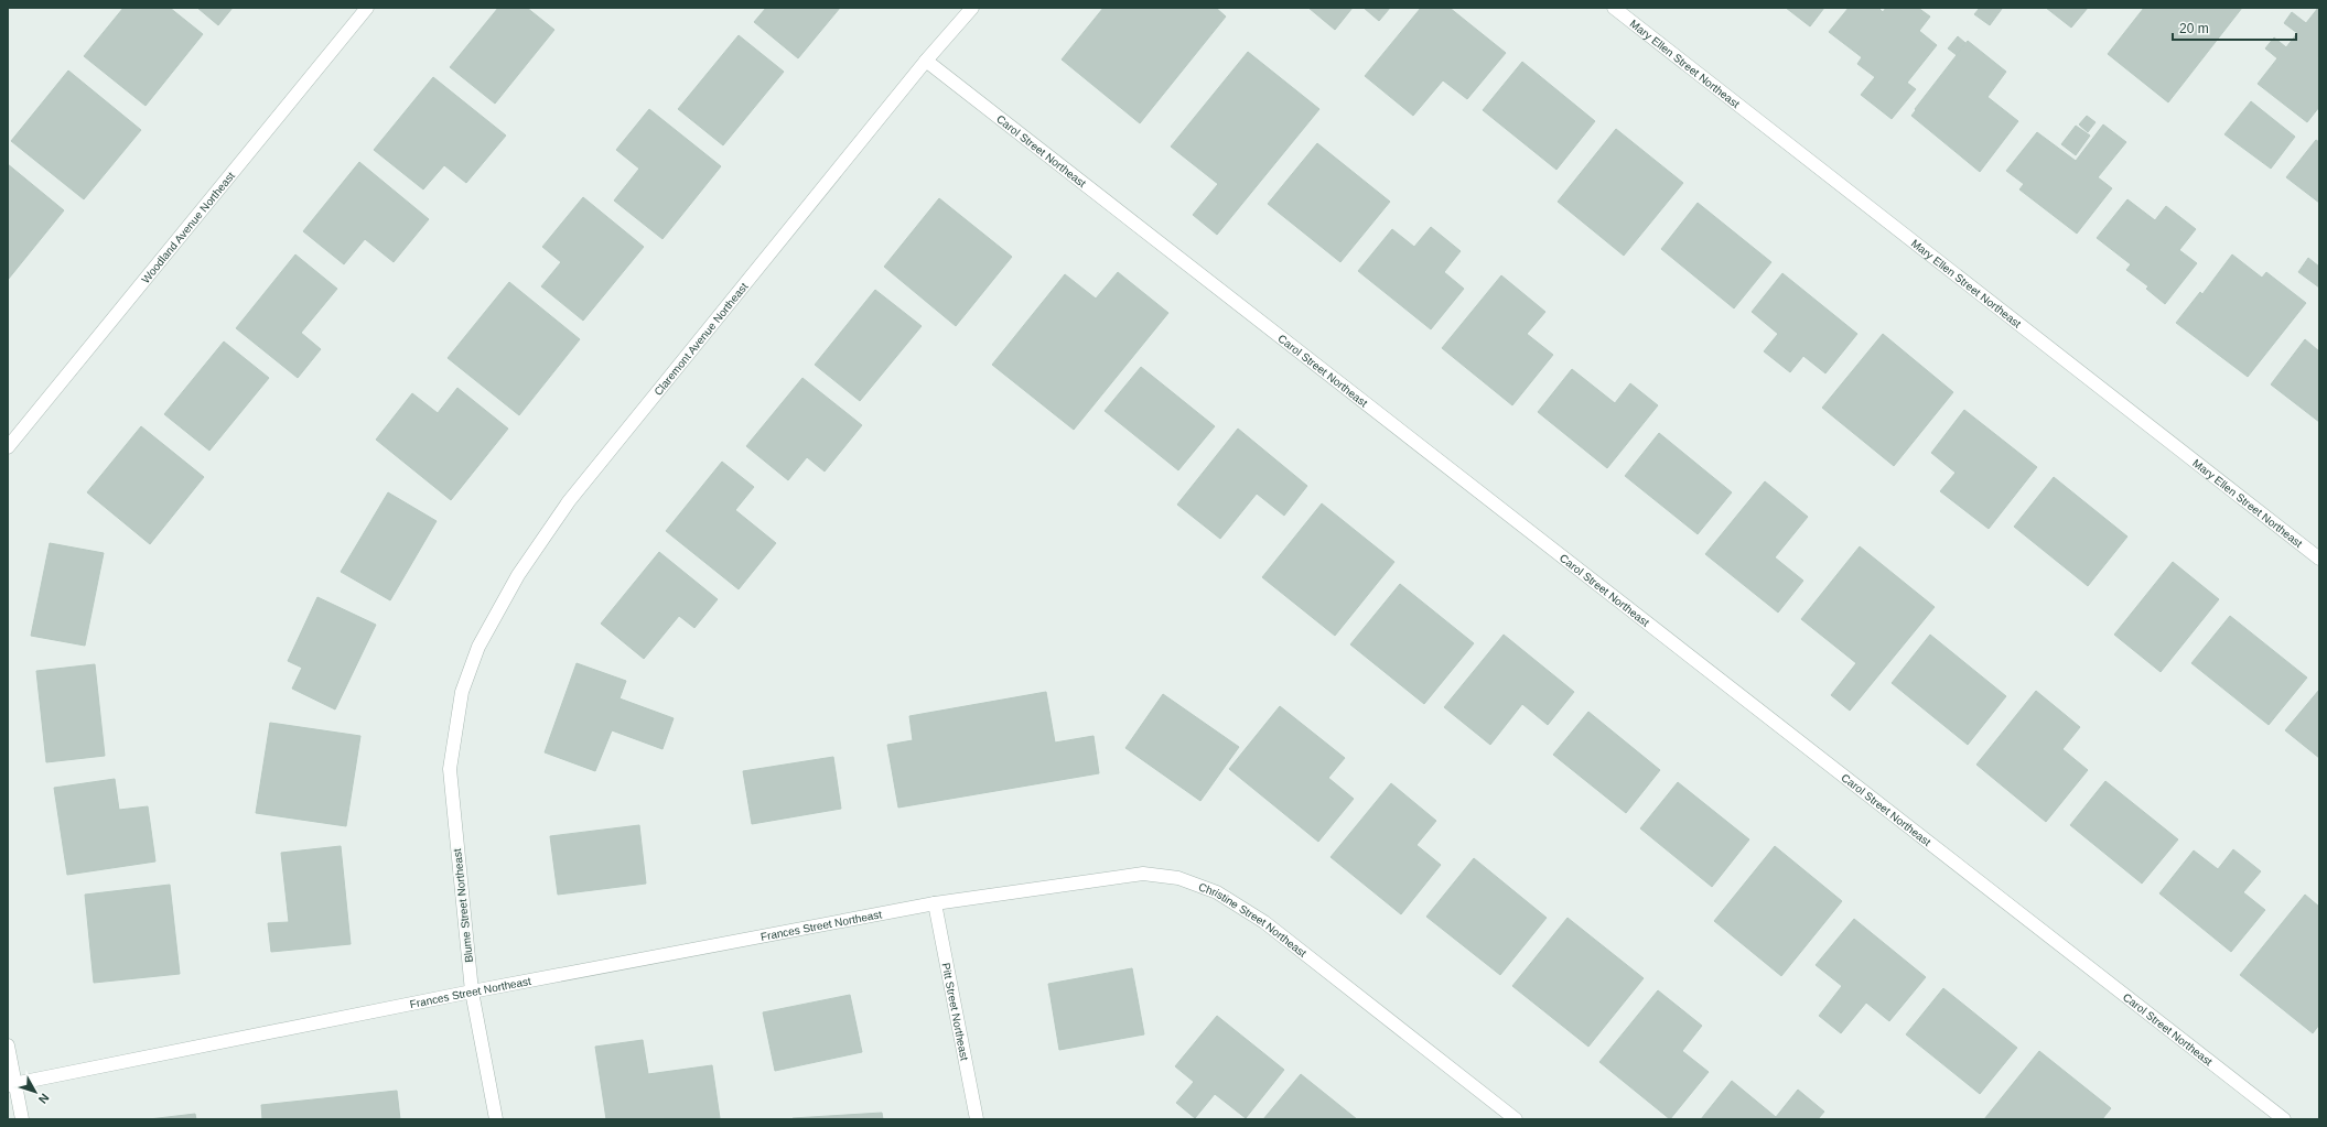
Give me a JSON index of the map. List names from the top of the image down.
{
  "streets": {
    "street": [
      "Mary Ellen Street Northeast",
      "Carol Street Northeast",
      "Woodland Avenue Northeast",
      "Claremont Avenue Northeast",
      "Blume Street Northeast",
      "Christine Street Northeast",
      "Frances Street Northeast",
      "Pitt Street Northeast"
    ]
  },
  "crossings": [
    ["Carol Street Northeast", "Claremont Avenue Northeast"],
    ["Claremont Avenue Northeast", "Blume Street Northeast"],
    ["Blume Street Northeast", "Frances Street Northeast"],
    ["Christine Street Northeast", "Frances Street Northeast"],
    ["Christine Street Northeast", "Pitt Street Northeast"],
    ["Frances Street Northeast", "Pitt Street Northeast"]
  ],
  "scale_bar": "20 m",
  "north": "bottom right"
}
